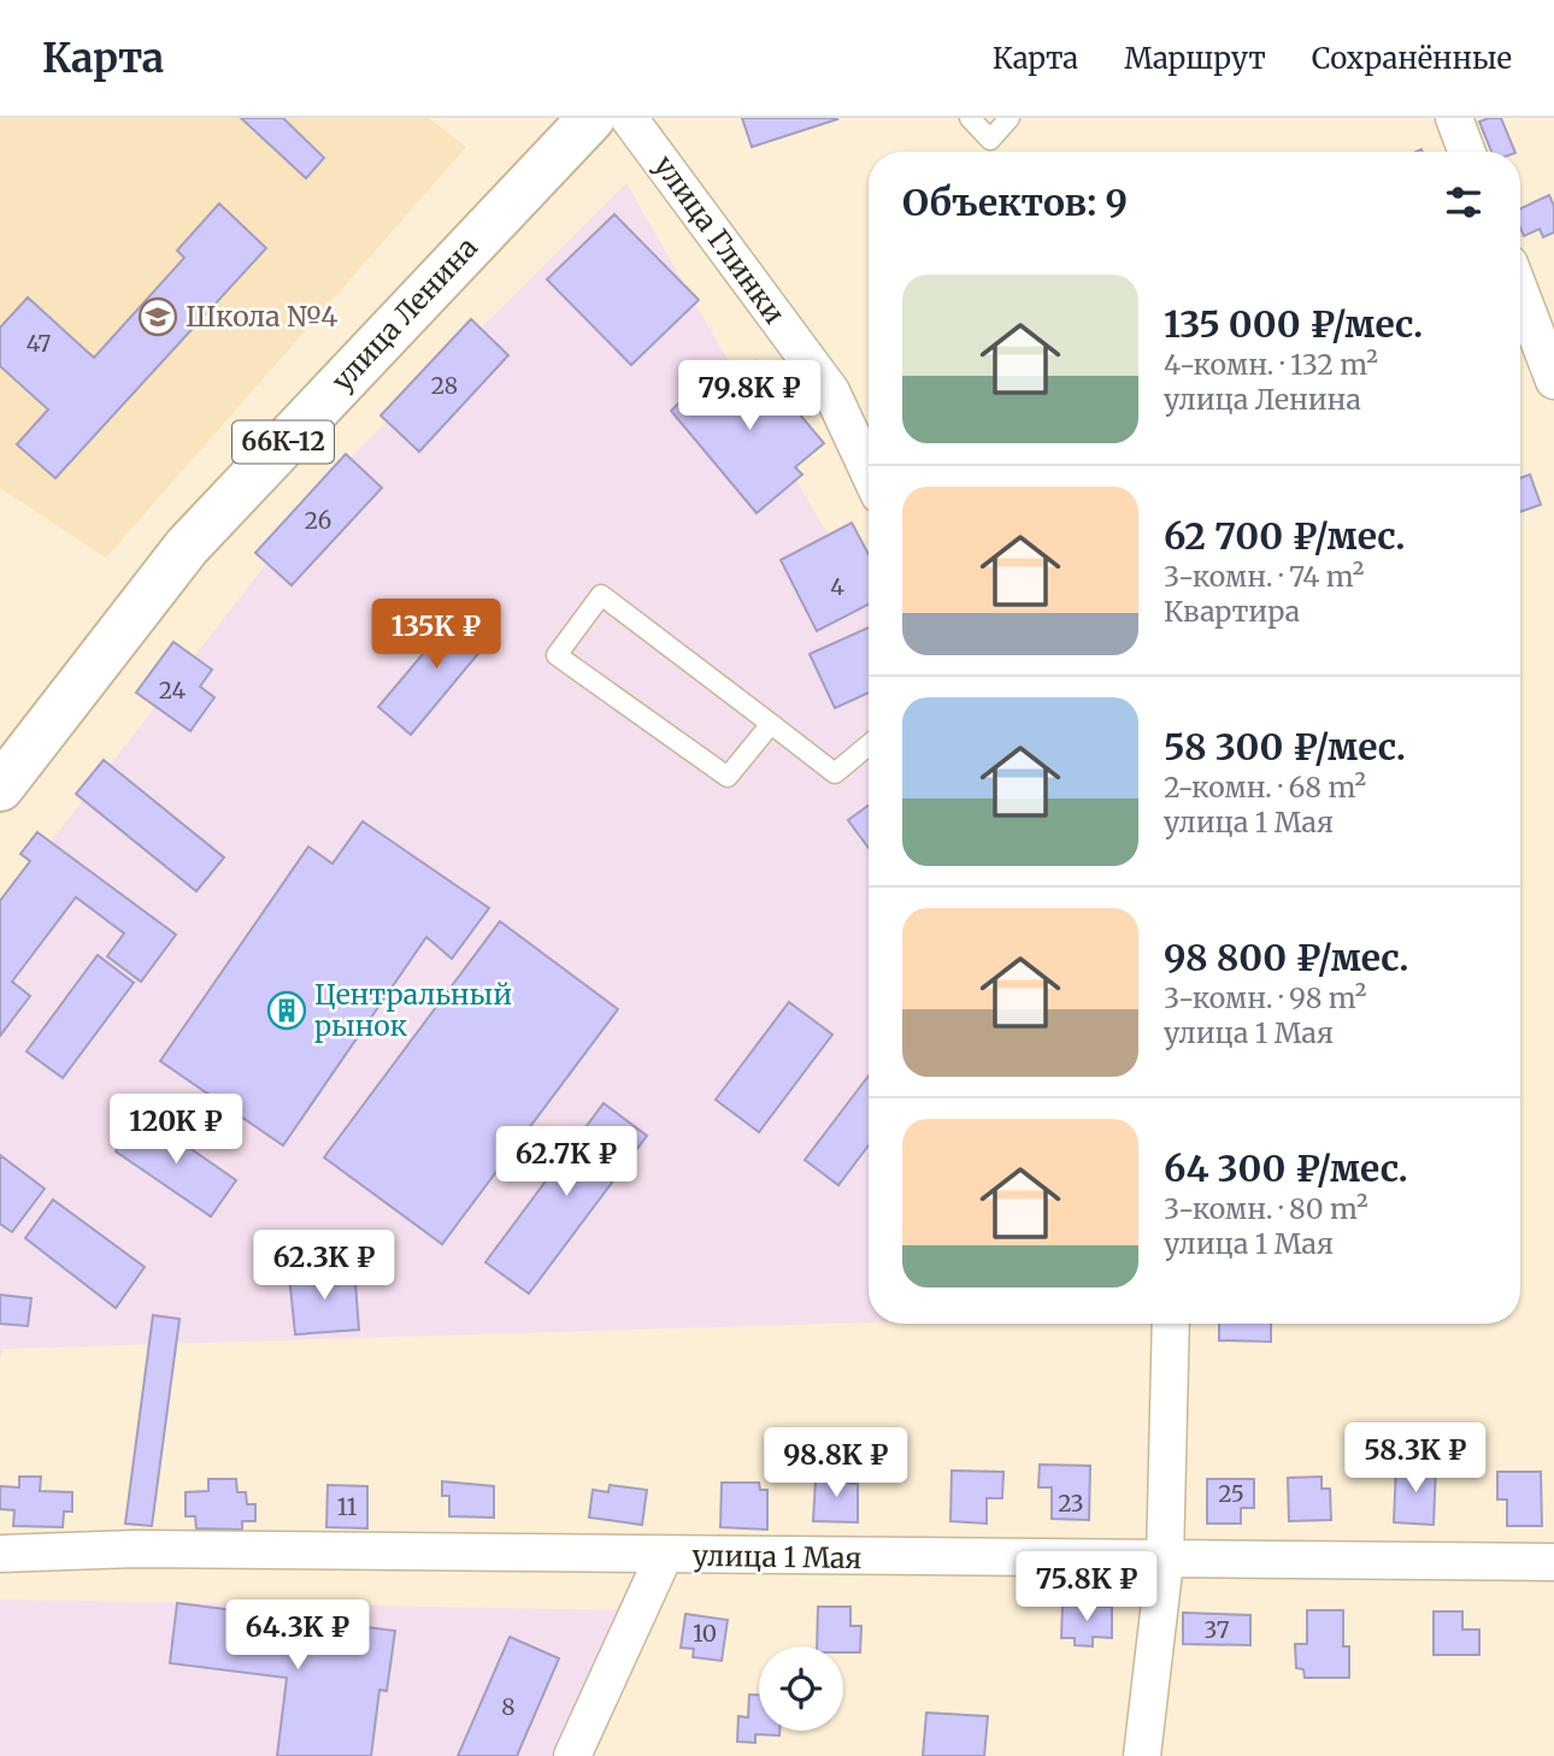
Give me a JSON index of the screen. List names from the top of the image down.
{
  "streets": {
    "main road": ["улица Ленина", "66К-12"],
    "street": ["улица Глинки", "улица 1 Мая"]
  },
  "places": {
    "school or university": ["Школа №4"],
    "building": ["Центральный рынок"]
  },
  "house_numbers": [
    "47",
    "28",
    "26",
    "4",
    "24",
    "25",
    "23",
    "11",
    "37",
    "10",
    "8"
  ],
  "page": {
    "header": "Карта",
    "nav": ["Карта", "Маршрут", "Сохранённые"],
    "heading": "Объектов: 9",
    "list": [
      {
        "name": "135 000 ₽/мес.",
        "note": "4-комн. · 132 m² · улица Ленина"
      },
      {
        "name": "62 700 ₽/мес.",
        "note": "3-комн. · 74 m² · Квартира"
      },
      {
        "name": "58 300 ₽/мес.",
        "note": "2-комн. · 68 m² · улица 1 Мая"
      },
      {
        "name": "98 800 ₽/мес.",
        "note": "3-комн. · 98 m² · улица 1 Мая"
      },
      {
        "name": "64 300 ₽/мес.",
        "note": "3-комн. · 80 m² · улица 1 Мая"
      }
    ],
    "price": [
      "79.8K ₽",
      "135K ₽",
      "120K ₽",
      "62.7K ₽",
      "62.3K ₽",
      "58.3K ₽",
      "98.8K ₽",
      "75.8K ₽",
      "64.3K ₽"
    ]
  }
}
